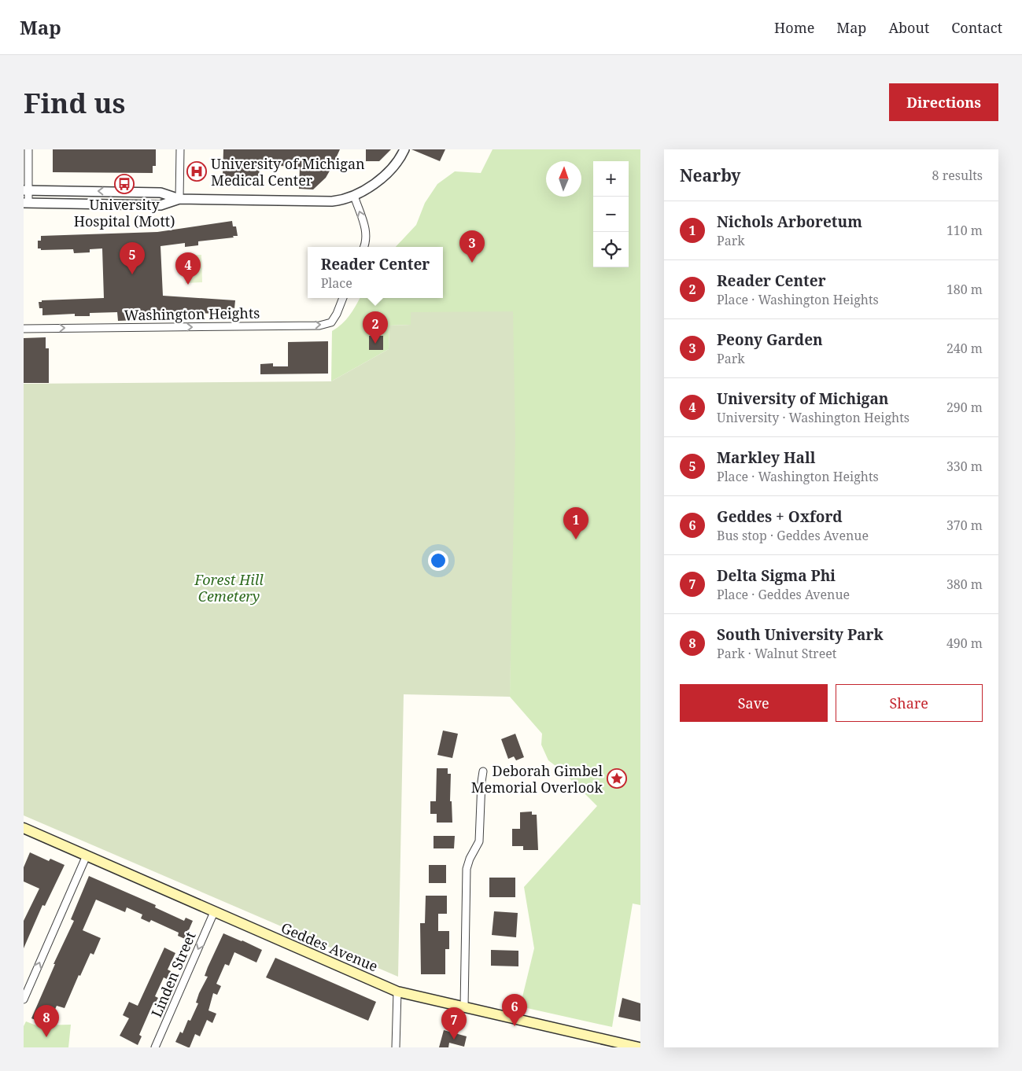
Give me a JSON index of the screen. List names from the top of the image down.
{
  "streets": {
    "main road": ["Geddes Avenue"],
    "street": ["Washington Heights", "Linden Street"]
  },
  "crossings": [
    ["Geddes Avenue", "Linden Street"]
  ],
  "one_way": ["Washington Heights", "Linden Street"],
  "parks": ["Forest Hill Cemetery"],
  "places": {
    "hospital": ["University of Michigan Medical Center"],
    "bus stop": ["University Hospital (Mott)"],
    "place": ["Deborah Gimbel Memorial Overlook"]
  },
  "north": "top",
  "page": {
    "header": "Map",
    "nav": [
      "Home",
      "Map",
      "About",
      "Contact"
    ],
    "buttons": [
      "Directions",
      ["Save", "Share"]
    ],
    "title": "Find us",
    "heading": ["Nearby", "8 results"],
    "map_buttons": ["+", "−"],
    "list": [
      {
        "mark": "1",
        "name": "Nichols Arboretum",
        "note": "Park",
        "value": "110 m"
      },
      {
        "mark": "2",
        "name": "Reader Center",
        "note": "Place · Washington Heights",
        "value": "180 m"
      },
      {
        "mark": "3",
        "name": "Peony Garden",
        "note": "Park",
        "value": "240 m"
      },
      {
        "mark": "4",
        "name": "University of Michigan",
        "note": "University · Washington Heights",
        "value": "290 m"
      },
      {
        "mark": "5",
        "name": "Markley Hall",
        "note": "Place · Washington Heights",
        "value": "330 m"
      },
      {
        "mark": "6",
        "name": "Geddes + Oxford",
        "note": "Bus stop · Geddes Avenue",
        "value": "370 m"
      },
      {
        "mark": "7",
        "name": "Delta Sigma Phi",
        "note": "Place · Geddes Avenue",
        "value": "380 m"
      },
      {
        "mark": "8",
        "name": "South University Park",
        "note": "Park · Walnut Street",
        "value": "490 m"
      }
    ],
    "pins": [
      "3",
      "5",
      "4",
      "2",
      "1",
      "6",
      "8",
      "7"
    ],
    "popup": ["Reader Center", "Place"]
  }
}
